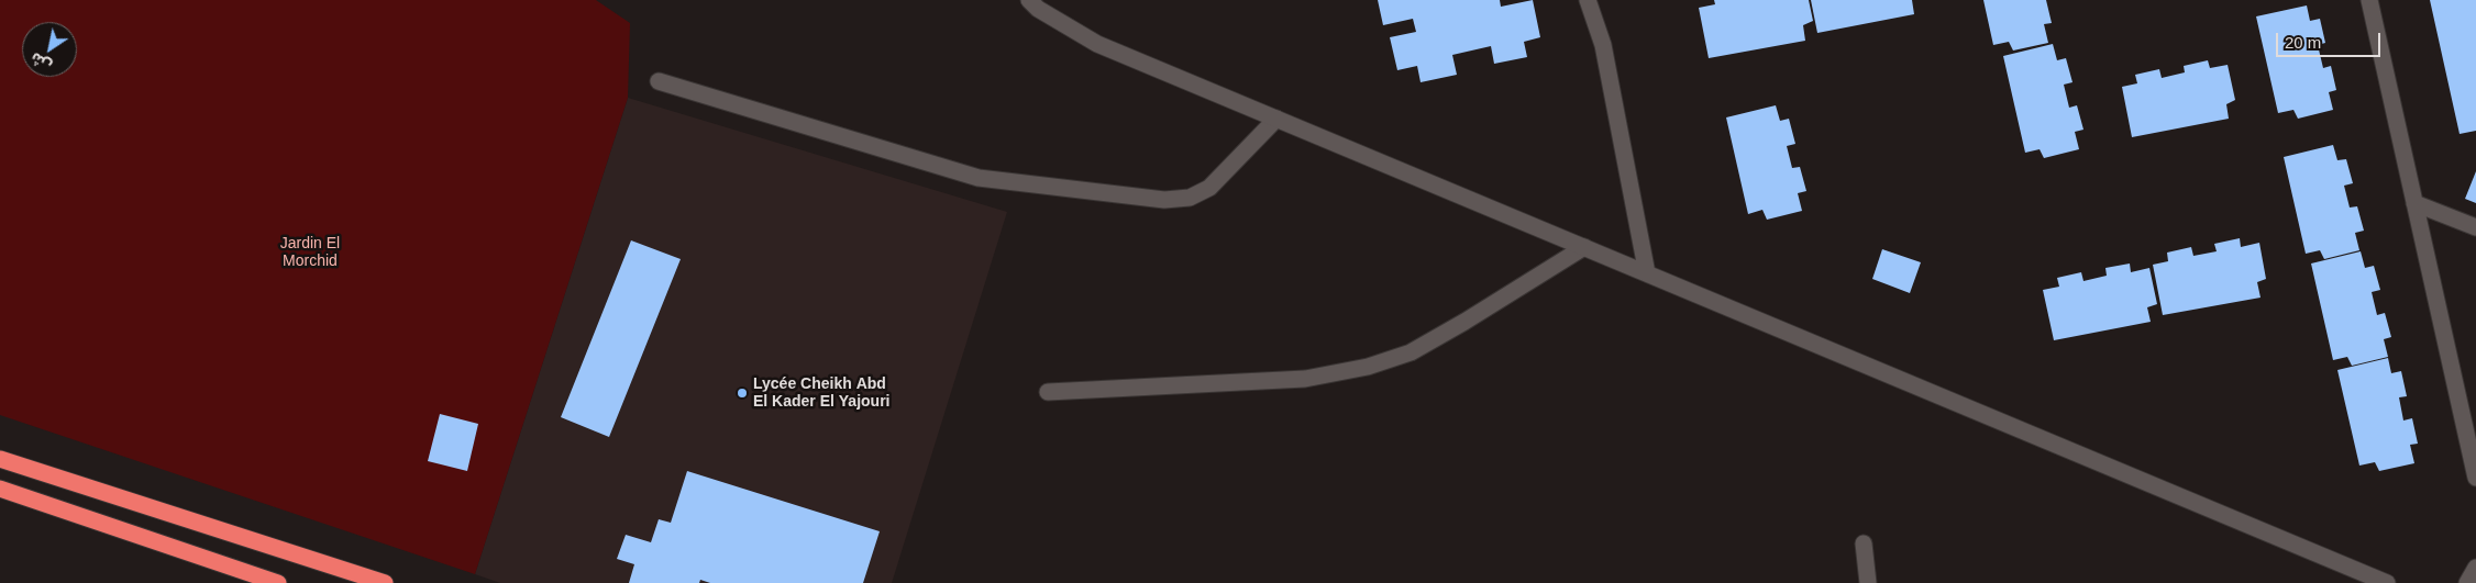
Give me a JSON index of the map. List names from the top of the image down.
{
  "parks": ["Jardin El Morchid"],
  "places": ["Lycée Cheikh Abd El Kader El Yajouri"],
  "scale_bar": "20 m",
  "north": "bottom left"
}
